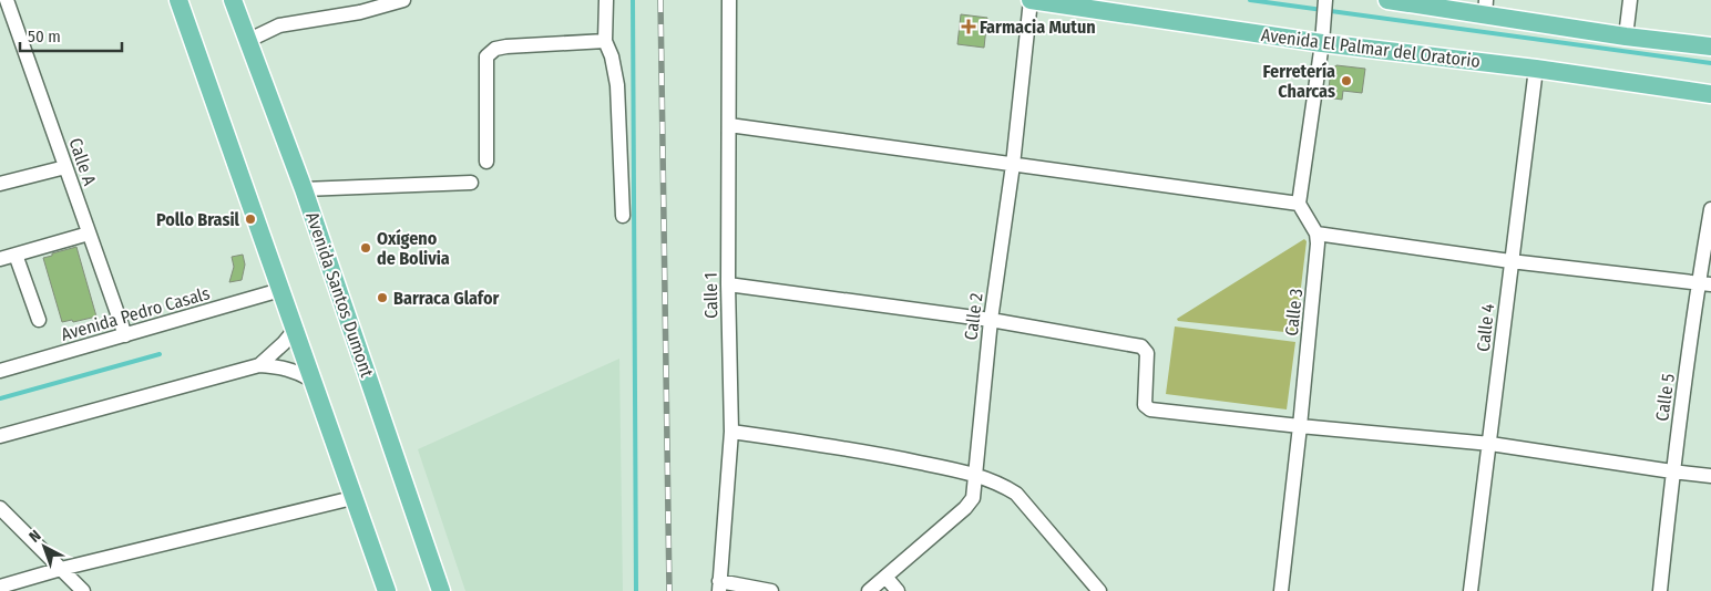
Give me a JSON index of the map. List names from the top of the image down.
{
  "streets": {
    "main road": ["Avenida El Palmar del Oratorio", "Avenida Santos Dumont"],
    "street": [
      "Calle A",
      "Calle 1",
      "Calle 3",
      "Avenida Pedro Casals",
      "Calle 2",
      "Calle 4",
      "Calle 5"
    ]
  },
  "crossings": [
    ["Avenida El Palmar del Oratorio", "Calle 2"],
    ["Avenida El Palmar del Oratorio", "Calle 4"],
    ["Calle A", "Avenida Pedro Casals"]
  ],
  "places": {
    "health": ["Farmacia Mutun"],
    "other": [
      "Ferretería Charcas",
      "Pollo Brasil",
      "Oxígeno de Bolivia",
      "Barraca Glafor"
    ]
  },
  "scale_bar": "50 m",
  "north": "top left"
}
